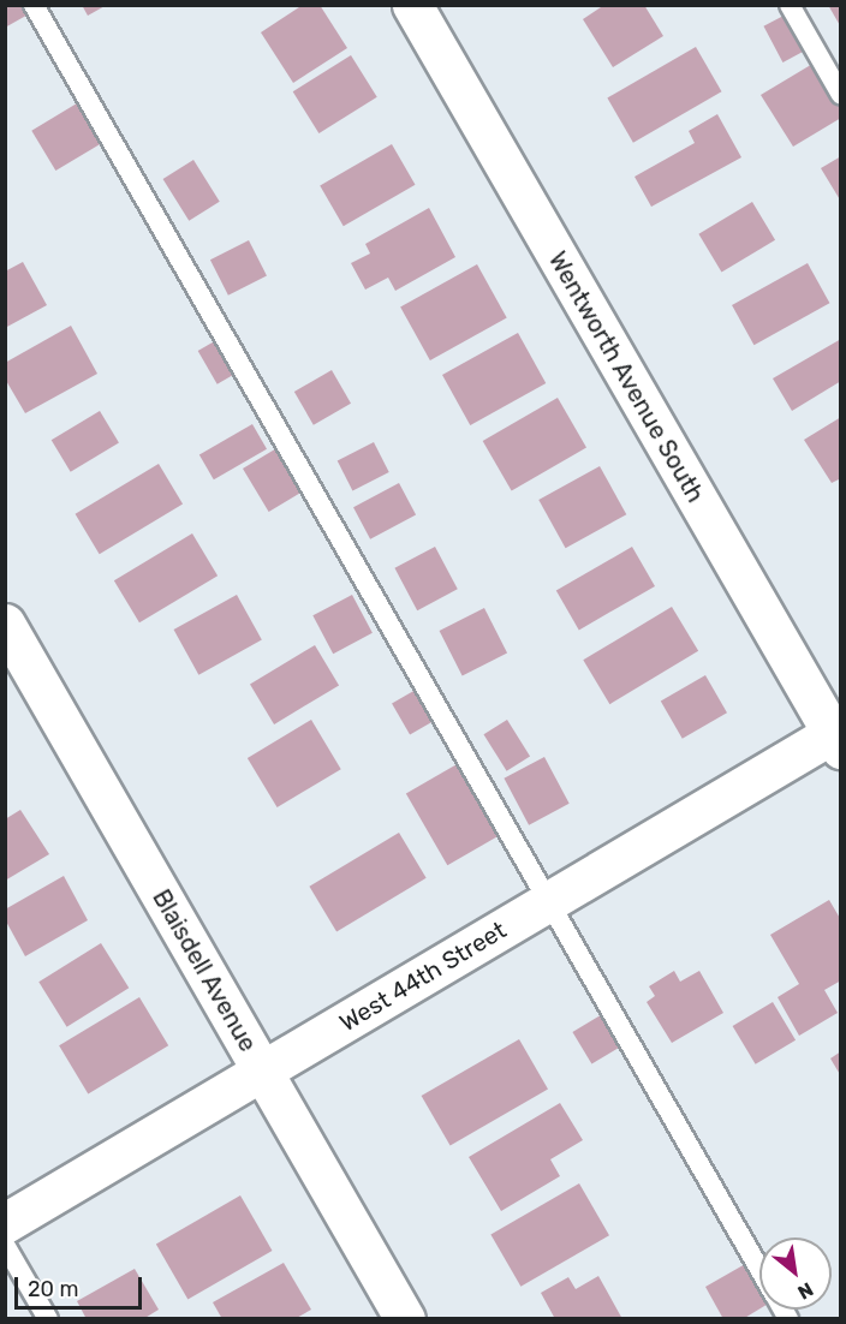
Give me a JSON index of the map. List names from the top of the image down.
{
  "streets": {
    "street": ["Wentworth Avenue South", "Blaisdell Avenue", "West 44th Street"]
  },
  "crossings": [
    ["Wentworth Avenue South", "West 44th Street"],
    ["Blaisdell Avenue", "West 44th Street"]
  ],
  "scale_bar": "20 m",
  "north": "bottom right"
}
